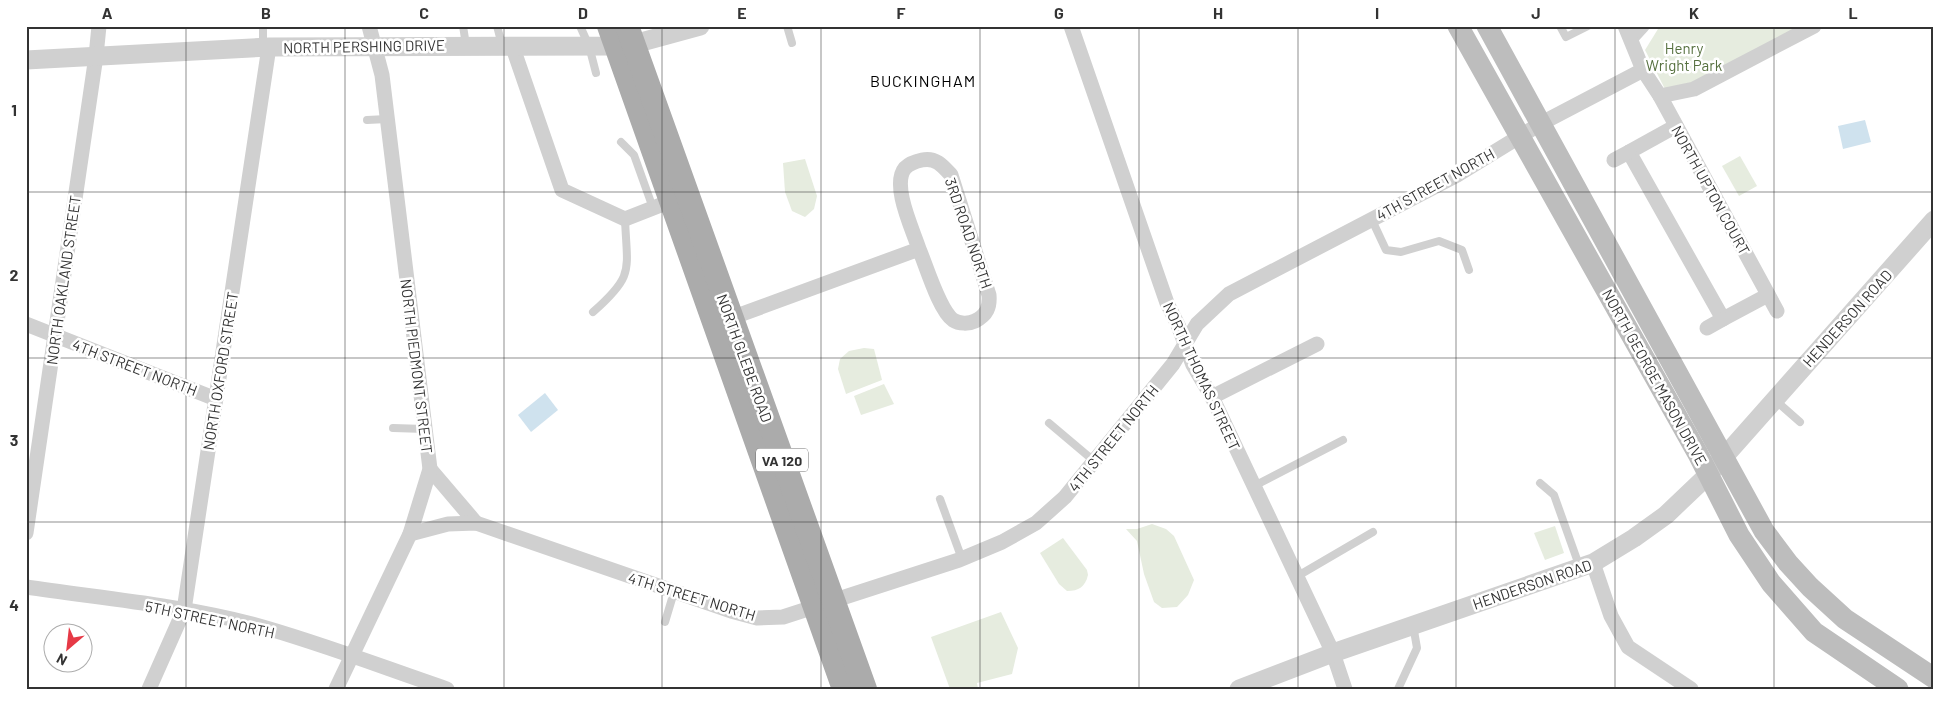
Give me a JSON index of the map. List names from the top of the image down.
{
  "streets": {
    "main road": ["NORTH GLEBE ROAD", "NORTH GEORGE MASON DRIVE", "VA 120"],
    "street": [
      "NORTH PERSHING DRIVE",
      "4TH STREET NORTH",
      "NORTH UPTON COURT",
      "3RD ROAD NORTH",
      "NORTH OAKLAND STREET",
      "HENDERSON ROAD",
      "NORTH PIEDMONT STREET",
      "NORTH OXFORD STREET",
      "NORTH THOMAS STREET",
      "5TH STREET NORTH"
    ]
  },
  "crossings": [
    ["NORTH PERSHING DRIVE", "NORTH OAKLAND STREET"],
    ["NORTH PERSHING DRIVE", "NORTH GLEBE ROAD"],
    ["NORTH PERSHING DRIVE", "NORTH PIEDMONT STREET"],
    ["NORTH PERSHING DRIVE", "NORTH OXFORD STREET"],
    ["4TH STREET NORTH", "NORTH UPTON COURT"],
    ["4TH STREET NORTH", "NORTH OAKLAND STREET"],
    ["4TH STREET NORTH", "NORTH GLEBE ROAD"],
    ["4TH STREET NORTH", "NORTH PIEDMONT STREET"],
    ["4TH STREET NORTH", "NORTH OXFORD STREET"],
    ["4TH STREET NORTH", "NORTH THOMAS STREET"],
    ["4TH STREET NORTH", "NORTH GEORGE MASON DRIVE"],
    ["HENDERSON ROAD", "NORTH THOMAS STREET"],
    ["HENDERSON ROAD", "NORTH GEORGE MASON DRIVE"],
    ["NORTH PIEDMONT STREET", "5TH STREET NORTH"],
    ["NORTH OXFORD STREET", "5TH STREET NORTH"]
  ],
  "districts": ["BUCKINGHAM"],
  "parks": ["Henry Wright Park"],
  "north": "bottom left",
  "grid": {
    "columns": [
      "A",
      "B",
      "C",
      "D",
      "E",
      "F",
      "G",
      "H",
      "I",
      "J",
      "K",
      "L"
    ],
    "rows": [
      "1",
      "2",
      "3",
      "4"
    ]
  }
}
